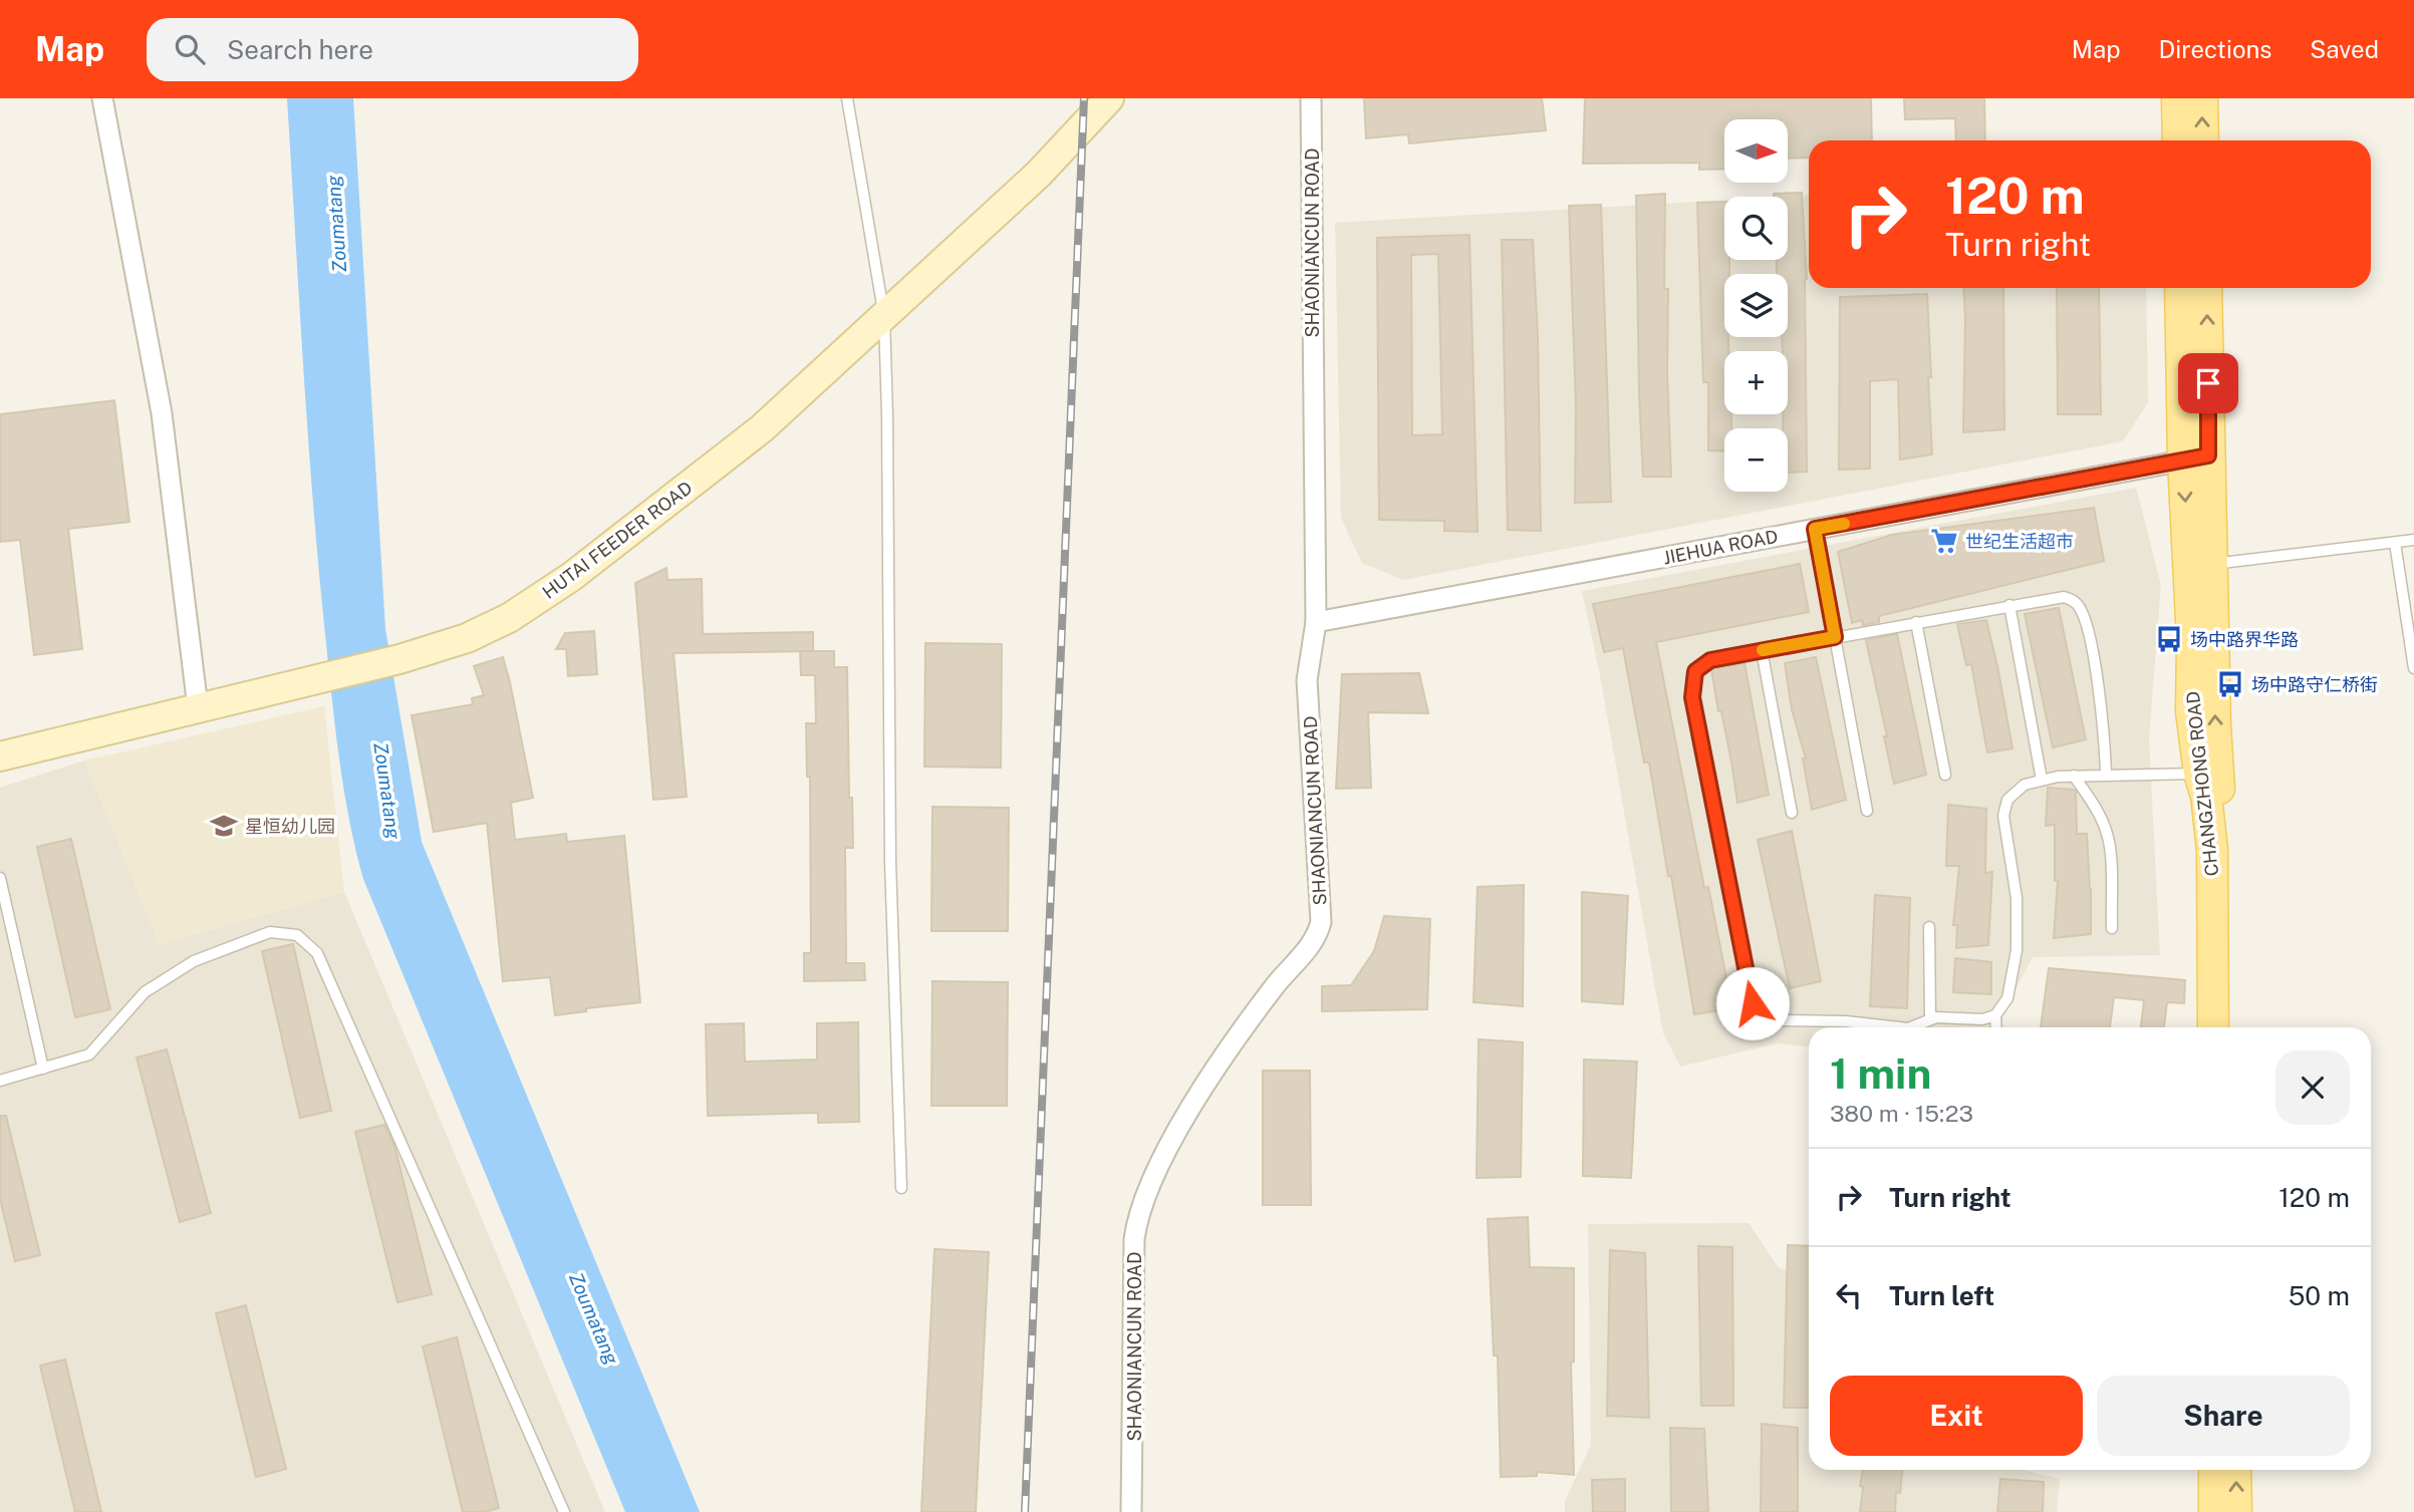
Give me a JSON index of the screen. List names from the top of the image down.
{
  "streets": {
    "main road": ["CHANGZHONG ROAD"],
    "street": ["SHAONIANCUN ROAD", "HUTAI FEEDER ROAD", "JIEHUA ROAD"]
  },
  "crossings": [
    ["SHAONIANCUN ROAD", "JIEHUA ROAD"],
    ["JIEHUA ROAD", "CHANGZHONG ROAD"]
  ],
  "water": ["Zoumatang"],
  "places": {
    "supermarket": ["世纪生活超市"],
    "bus stop": ["场中路界华路", "场中路守仁桥街"],
    "school or university": ["星恒幼儿园"]
  },
  "north": "right",
  "page": {
    "header": "Map",
    "search": "Search here",
    "nav": ["Map", "Directions", "Saved"],
    "map_buttons": ["+", "−"],
    "turn": ["120 m", "Turn right"],
    "heading": ["1 min", "380 m · 15:23"],
    "list": [
      {
        "name": "Turn right",
        "value": "120 m"
      },
      {
        "name": "Turn left",
        "value": "50 m"
      }
    ],
    "buttons": ["Exit", "Share"]
  }
}
